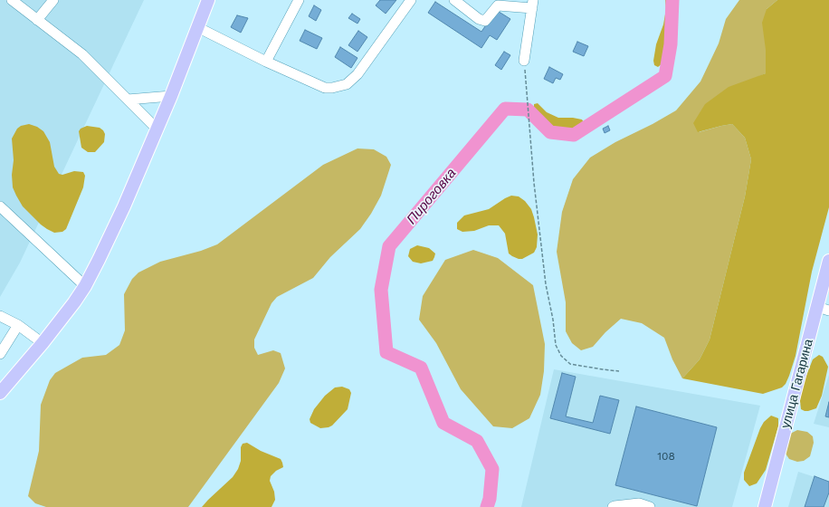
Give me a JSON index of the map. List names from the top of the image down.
{
  "streets": {
    "main road": ["улица Гагарина"]
  },
  "water": ["Пироговка"],
  "house_numbers": ["108"]
}
